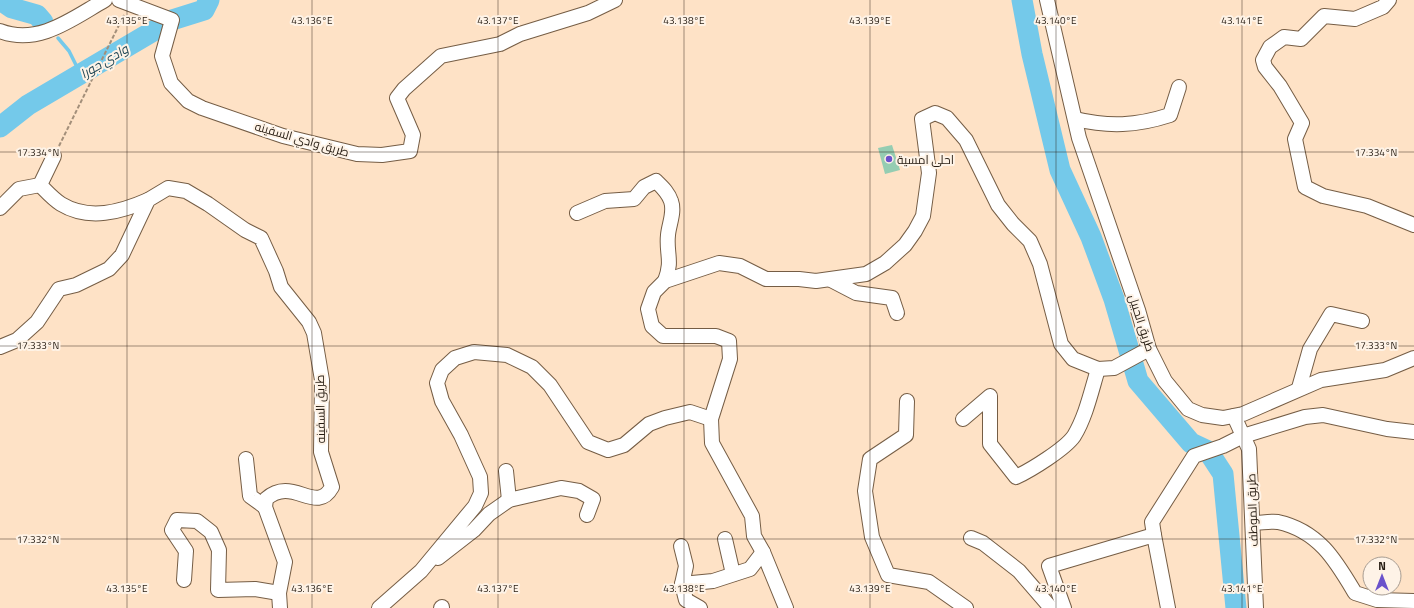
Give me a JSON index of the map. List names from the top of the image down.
{
  "streets": {
    "street": [
      "طريق وادي السفينه",
      "طريق الحبيل",
      "طريق السفينه",
      "طريق الموطف"
    ]
  },
  "crossings": [
    ["طريق الحبيل", "طريق الموطف"]
  ],
  "water": ["وادي جورا"],
  "places": ["احلى امسية"],
  "north": "top",
  "coordinates": [
    "43.135°E",
    "43.136°E",
    "43.137°E",
    "43.138°E",
    "43.139°E",
    "43.140°E",
    "43.141°E",
    "17.334°N",
    "17.333°N",
    "17.332°N"
  ]
}
